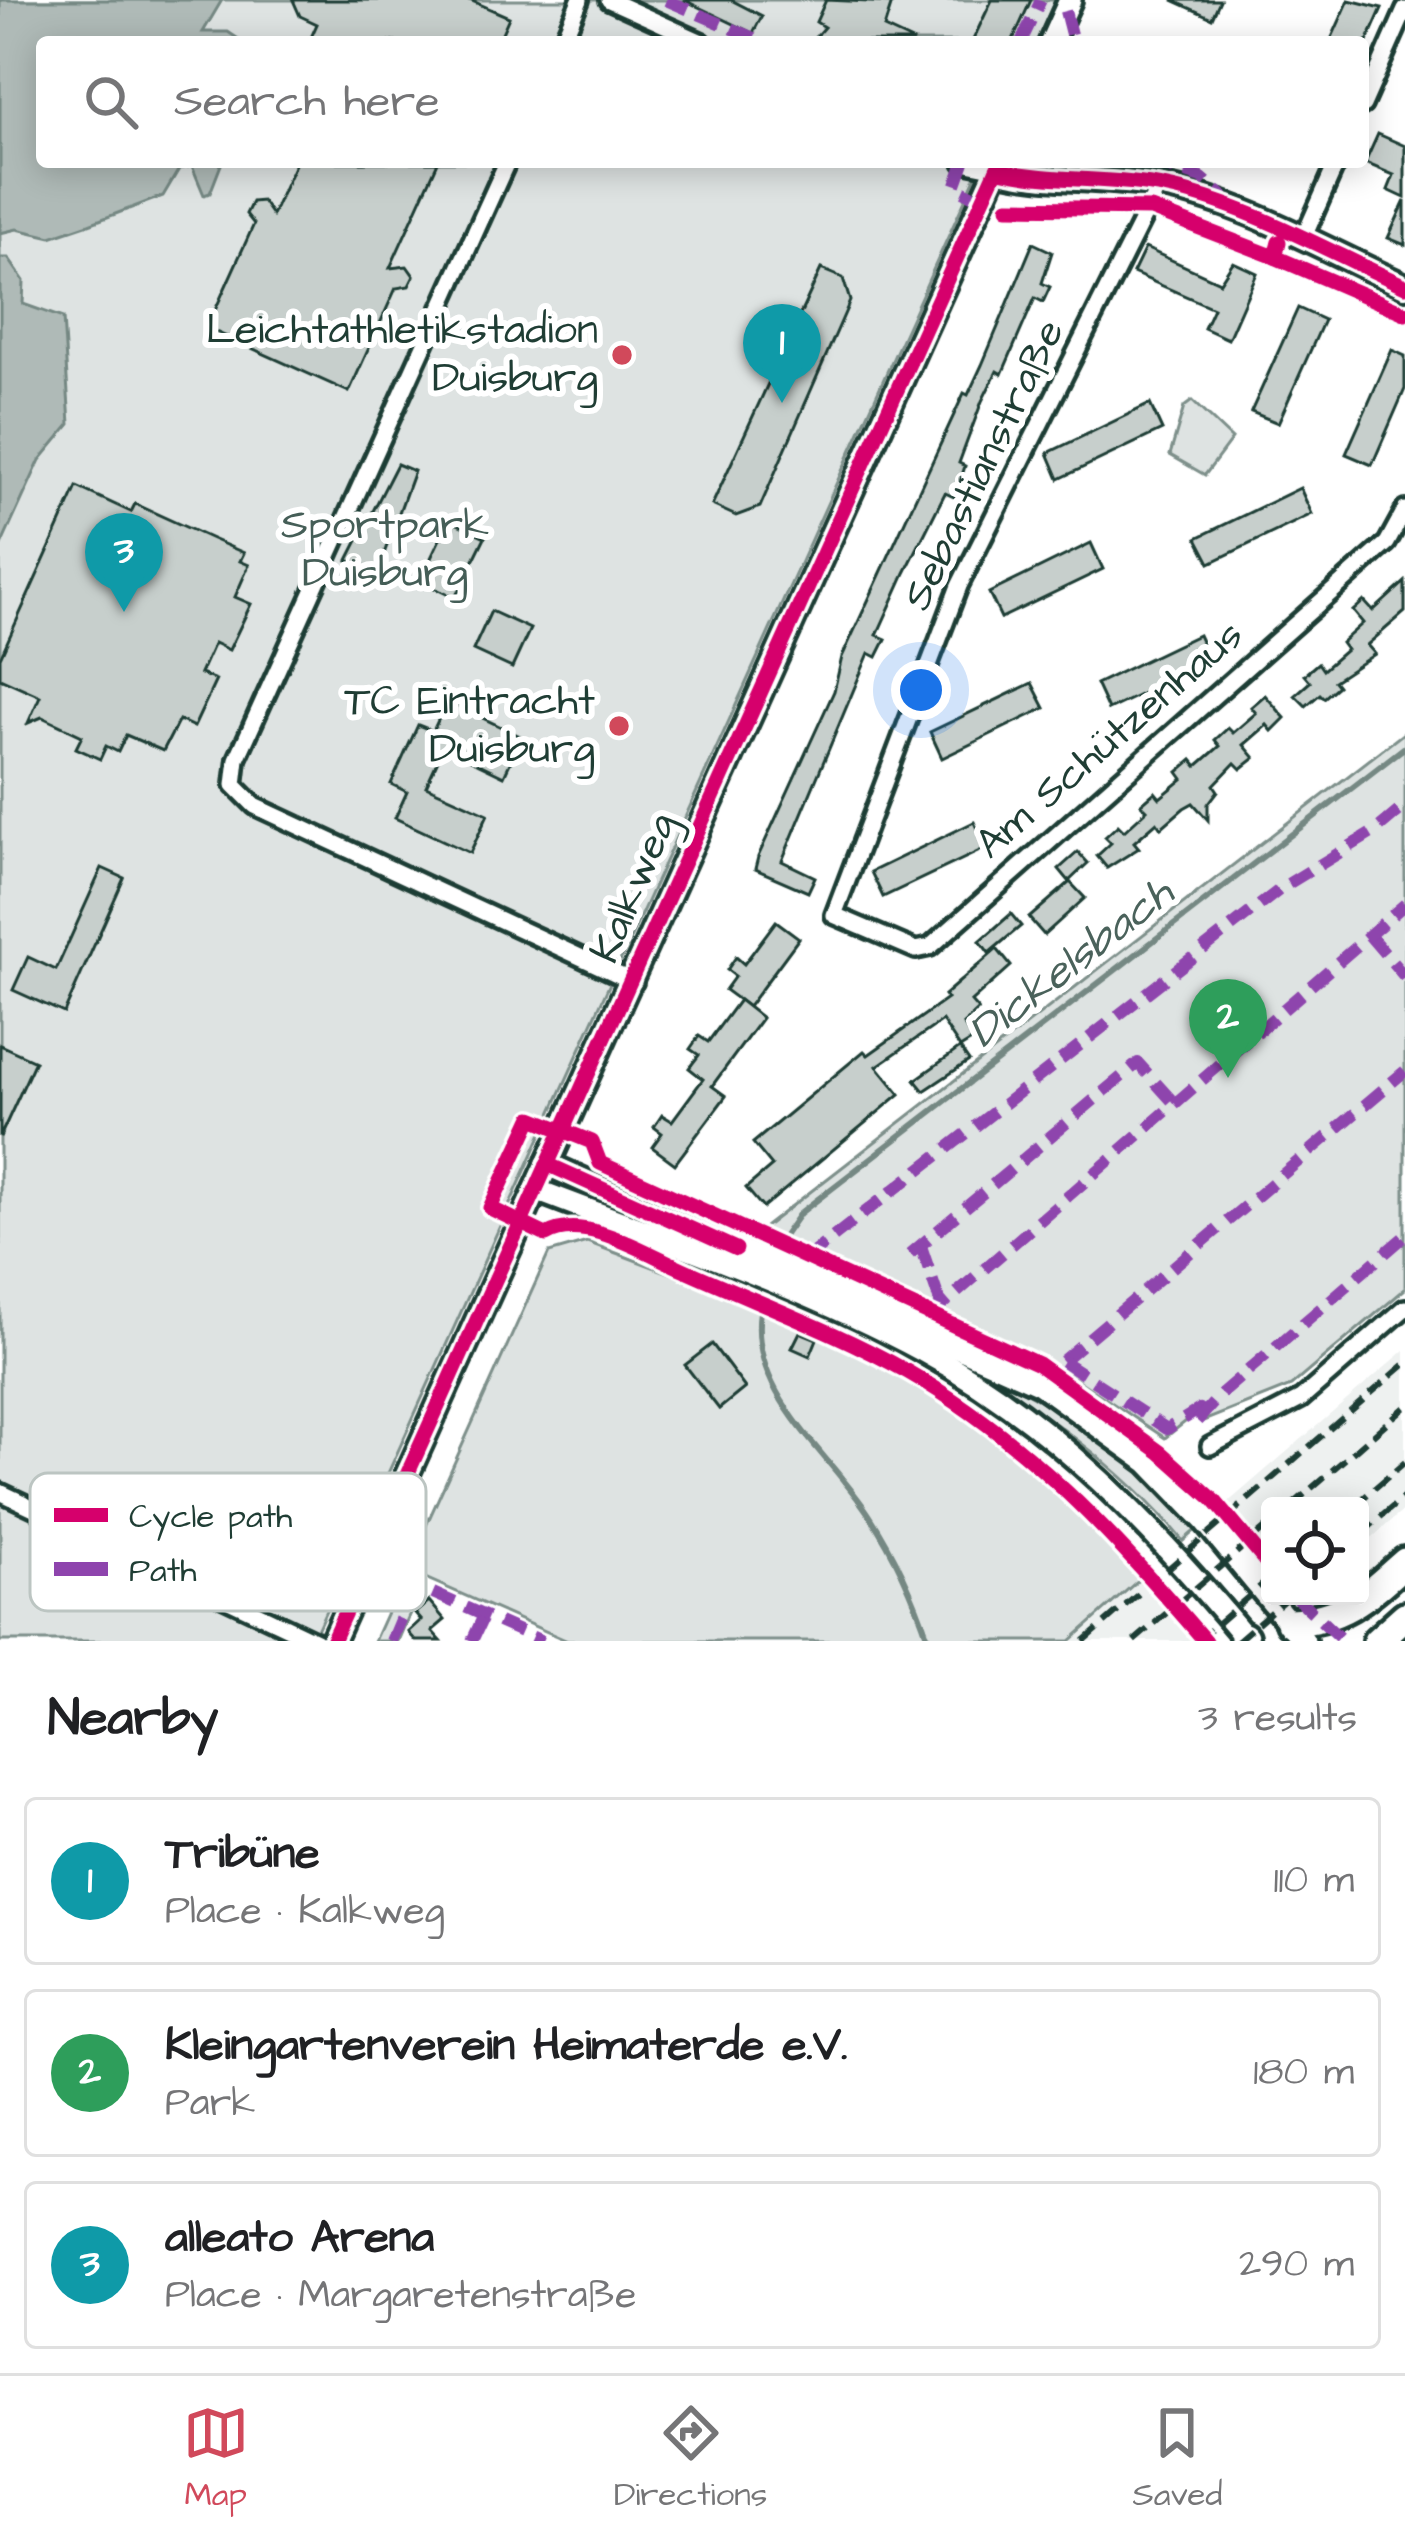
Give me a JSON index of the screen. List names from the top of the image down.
{
  "streets": {
    "street": ["Sebastianstraße", "Am Schützenhaus", "Kalkweg"]
  },
  "crossings": [
    ["Sebastianstraße", "Am Schützenhaus"]
  ],
  "water": ["Dickelsbach"],
  "parks": ["Sportpark Duisburg"],
  "places": ["Leichtathletikstadion Duisburg", "TC Eintracht Duisburg"],
  "legend": ["Cycle path", "Path"],
  "page": {
    "search": "Search here",
    "pins": ["1", "3", "2"],
    "heading": ["Nearby", "3 results"],
    "list": [
      {
        "mark": "1",
        "name": "Tribüne",
        "note": "Place · Kalkweg",
        "value": "110 m"
      },
      {
        "mark": "2",
        "name": "Kleingartenverein Heimaterde e.V.",
        "note": "Park",
        "value": "180 m"
      },
      {
        "mark": "3",
        "name": "alleato Arena",
        "note": "Place · Margaretenstraße",
        "value": "290 m"
      }
    ],
    "nav": ["Map", "Directions", "Saved"]
  }
}
